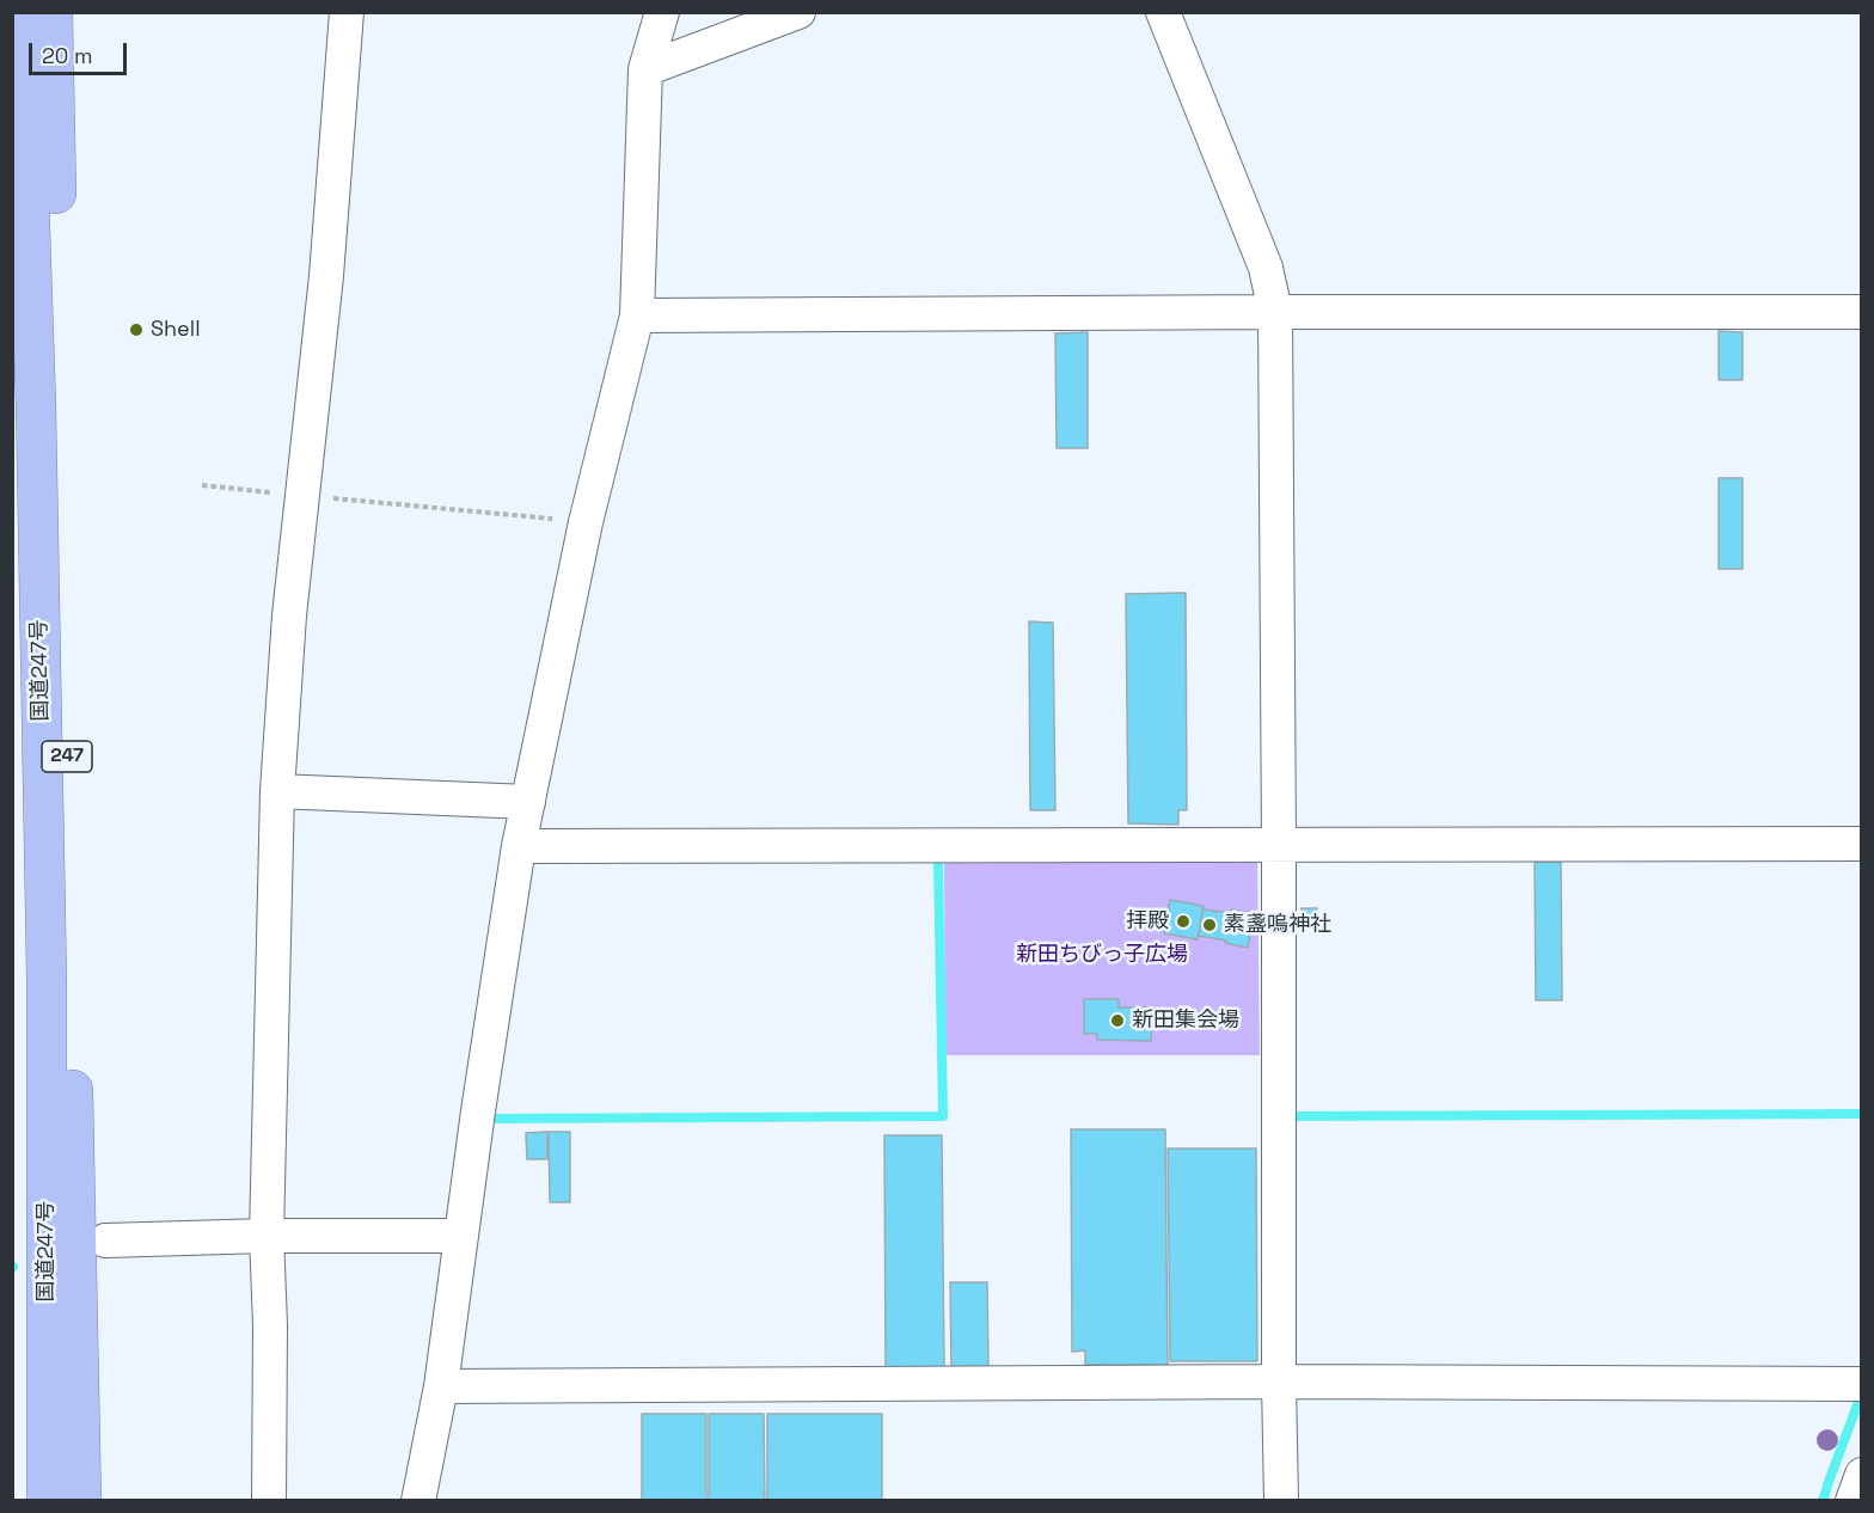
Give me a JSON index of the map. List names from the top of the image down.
{
  "streets": {
    "highway": ["国道247号", "247"]
  },
  "parks": ["新田ちびっ子広場"],
  "places": [
    "Shell",
    "拝殿",
    "素盞嗚神社",
    "新田集会場"
  ],
  "scale_bar": "20 m"
}
